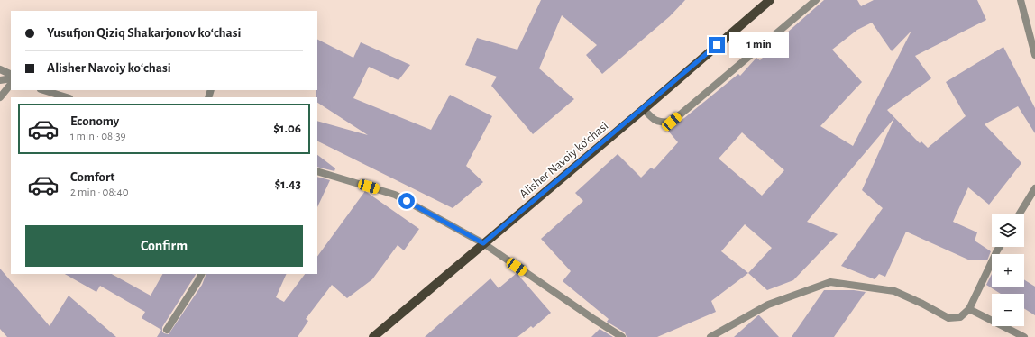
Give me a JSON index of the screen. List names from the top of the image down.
{
  "streets": {
    "main road": ["Alisher Navoiy koʻchasi"]
  },
  "page": {
    "banner": ["Yusufjon Qiziq Shakarjonov koʻchasi", "Alisher Navoiy koʻchasi"],
    "bubble": "1 min",
    "list": [
      {
        "name": "Economy",
        "note": "1 min · 08:39",
        "value": "$1.06"
      },
      {
        "name": "Comfort",
        "note": "2 min · 08:40",
        "value": "$1.43"
      }
    ],
    "map_buttons": ["+", "−"],
    "buttons": "Confirm"
  }
}
